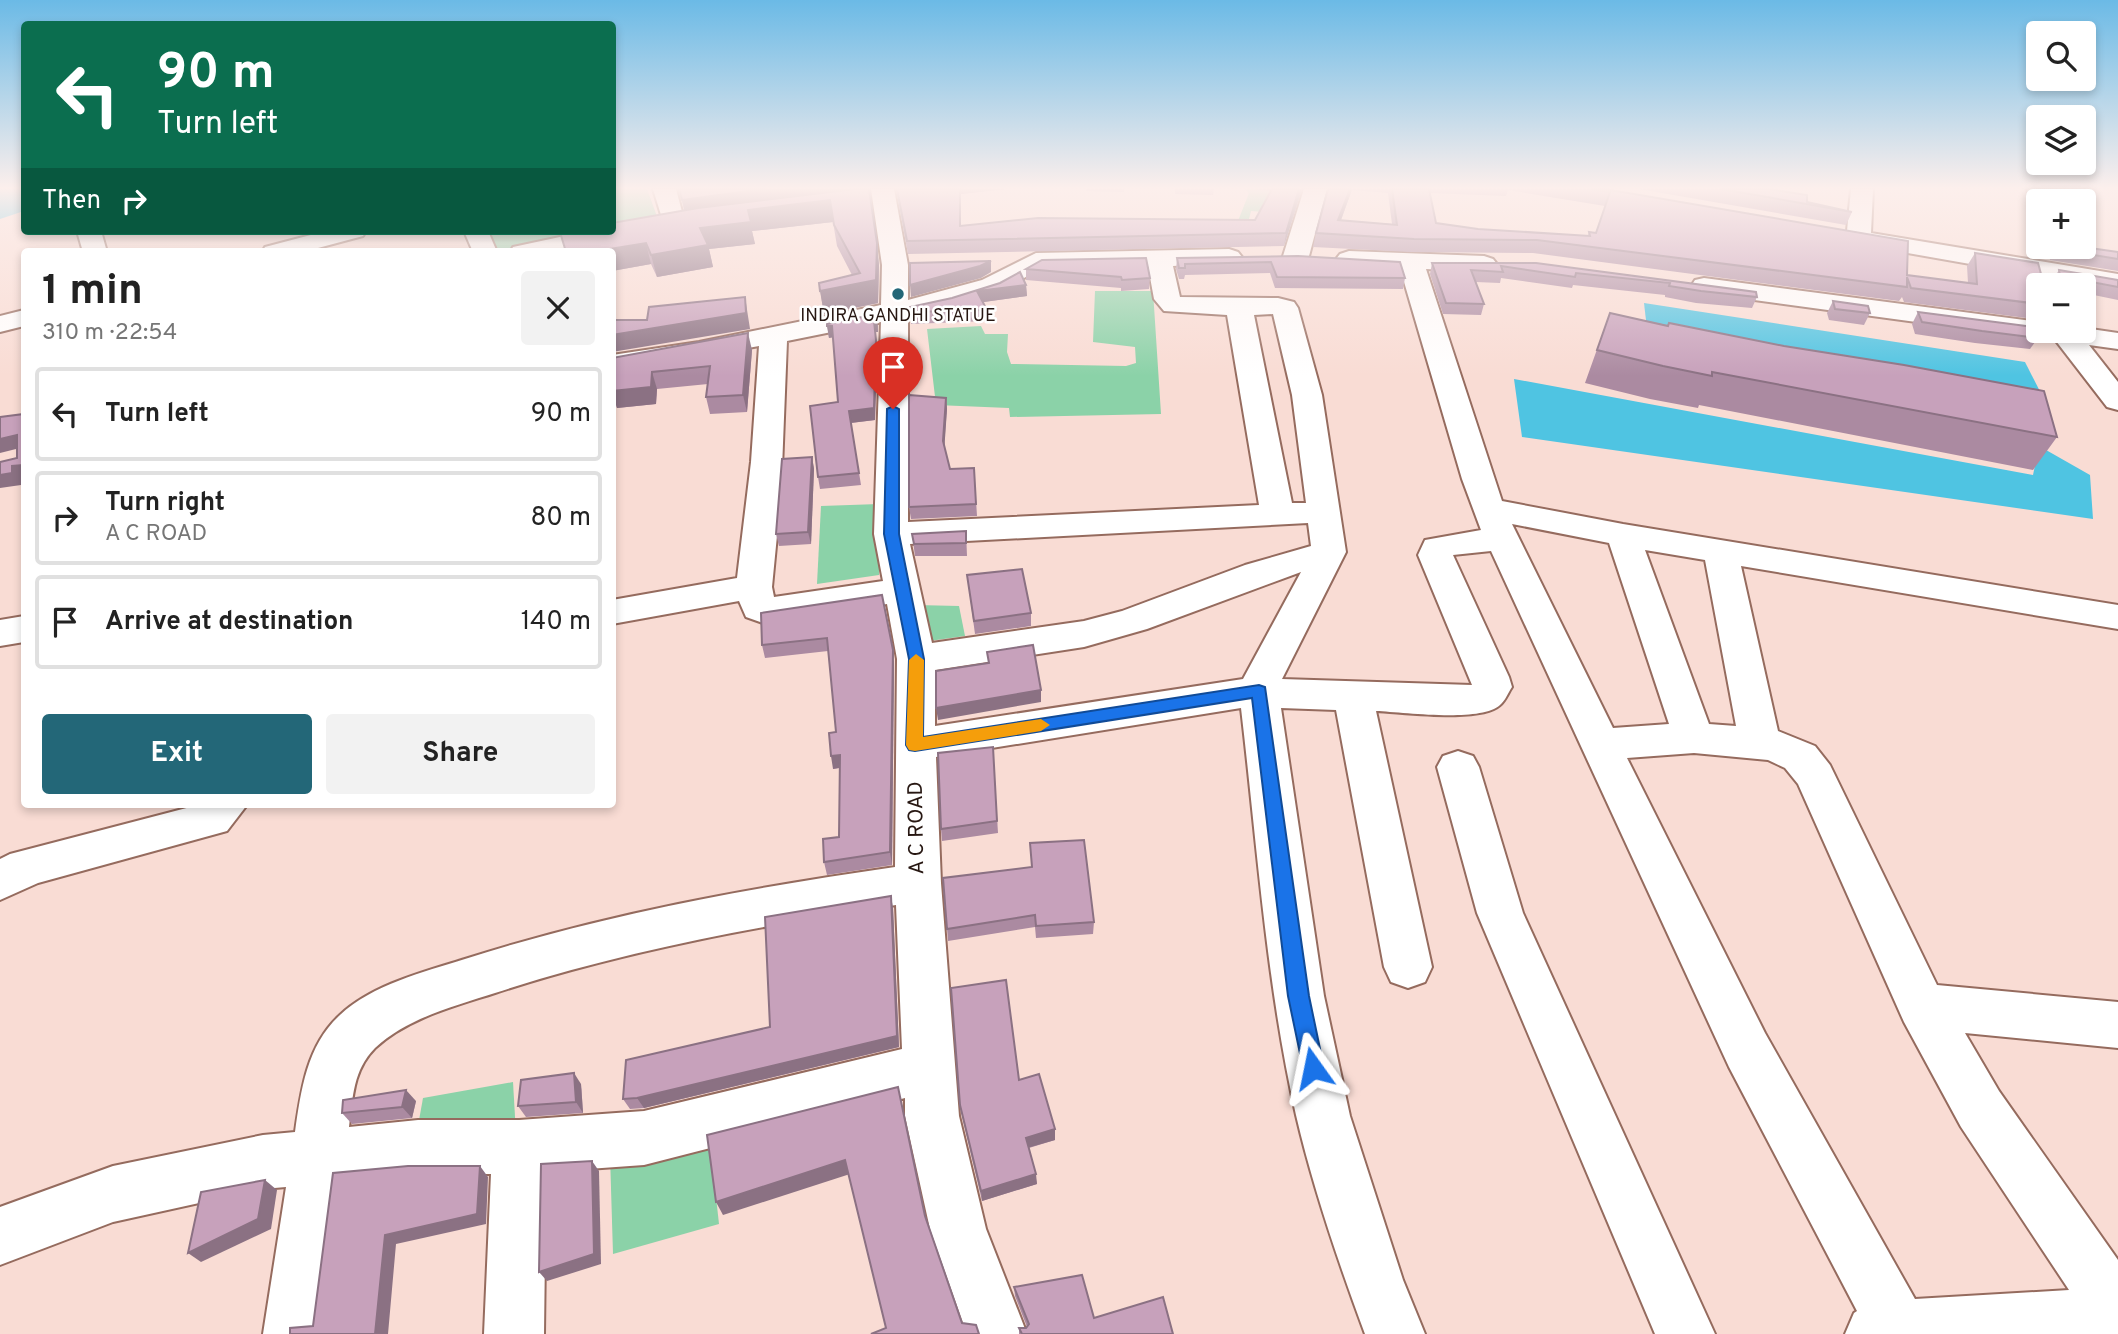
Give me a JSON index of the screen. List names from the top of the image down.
{
  "streets": {
    "street": ["A C ROAD"]
  },
  "places": ["INDIRA GANDHI STATUE"],
  "page": {
    "map_buttons": ["+", "−"],
    "turn": ["90 m", "Turn left"],
    "then": "Then",
    "heading": ["1 min", "310 m · 22:54"],
    "list": [
      {
        "name": "Turn left",
        "value": "90 m"
      },
      {
        "name": "Turn right",
        "note": "A C ROAD",
        "value": "80 m"
      },
      {
        "name": "Arrive at destination",
        "value": "140 m"
      }
    ],
    "buttons": ["Exit", "Share"]
  }
}
